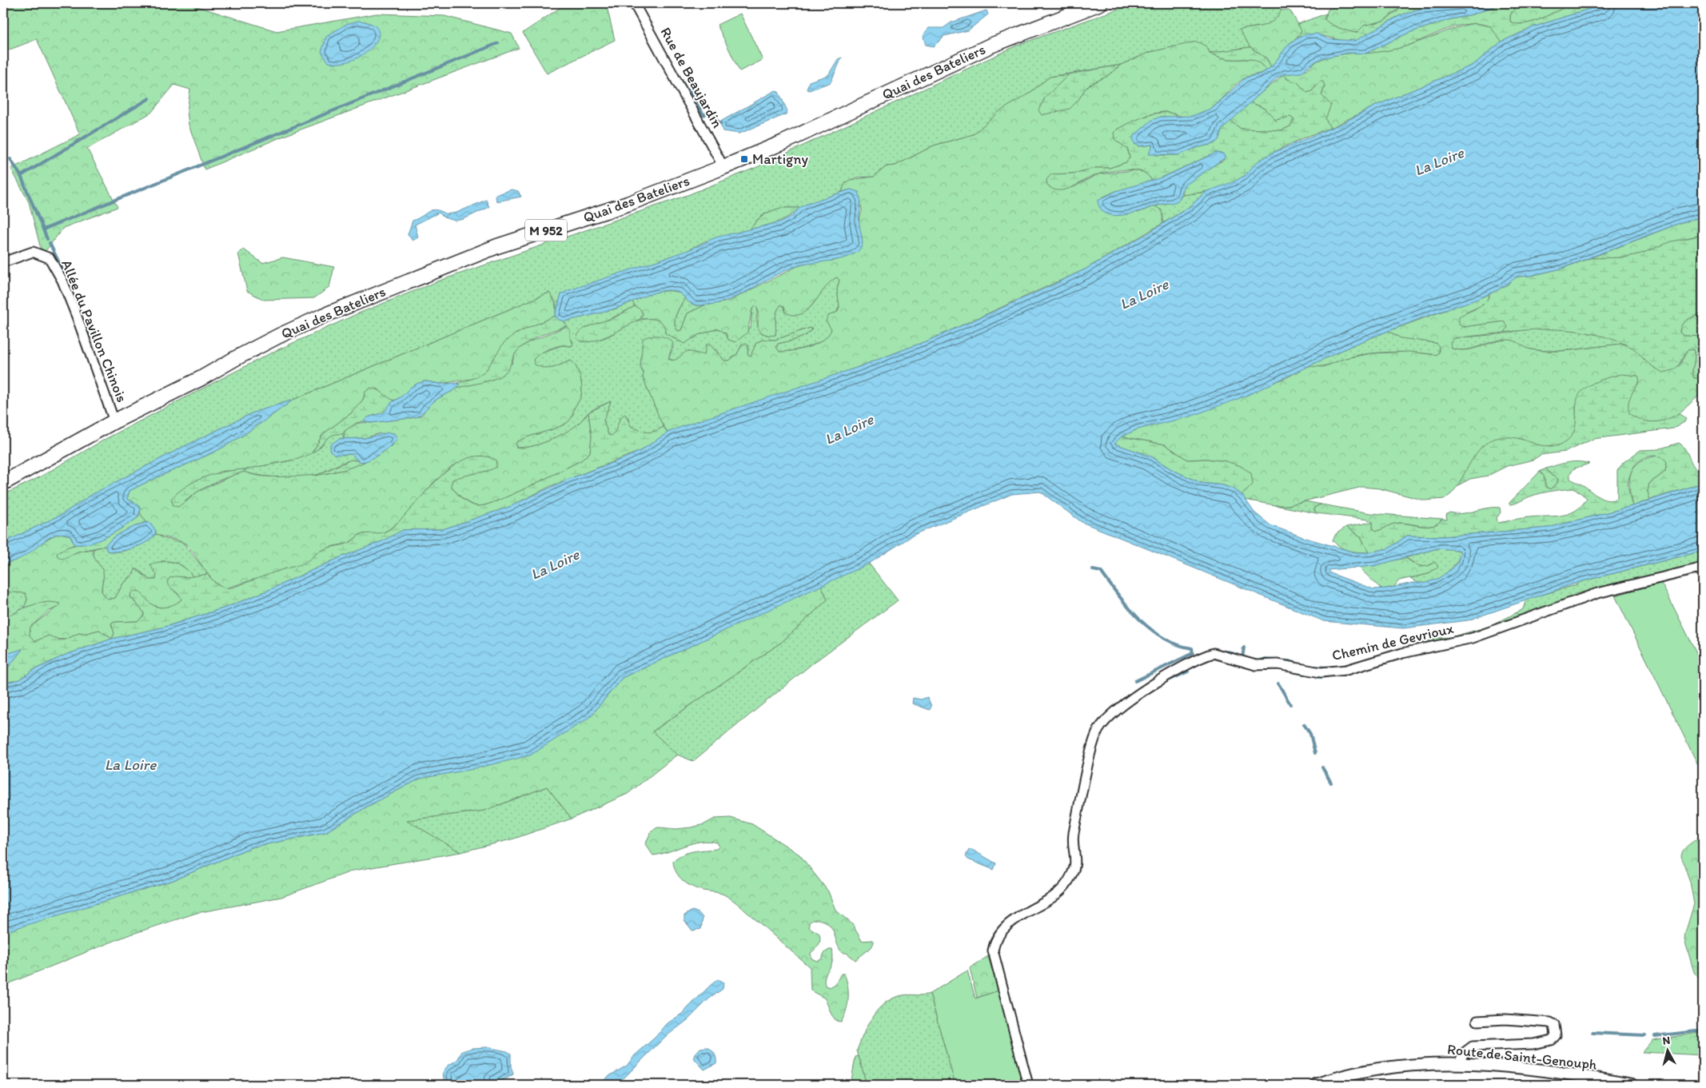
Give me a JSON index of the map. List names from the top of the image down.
{
  "streets": {
    "main road": ["Quai des Bateliers", "M 952"],
    "street": [
      "Rue de Beaujardin",
      "Allée du Pavillon Chinois",
      "Chemin de Gevrioux",
      "Route de Saint-Genouph"
    ]
  },
  "crossings": [
    ["Quai des Bateliers", "Rue de Beaujardin"],
    ["Quai des Bateliers", "Allée du Pavillon Chinois"]
  ],
  "water": ["La Loire"],
  "places": {
    "transit": ["Martigny"]
  },
  "north": "top"
}
